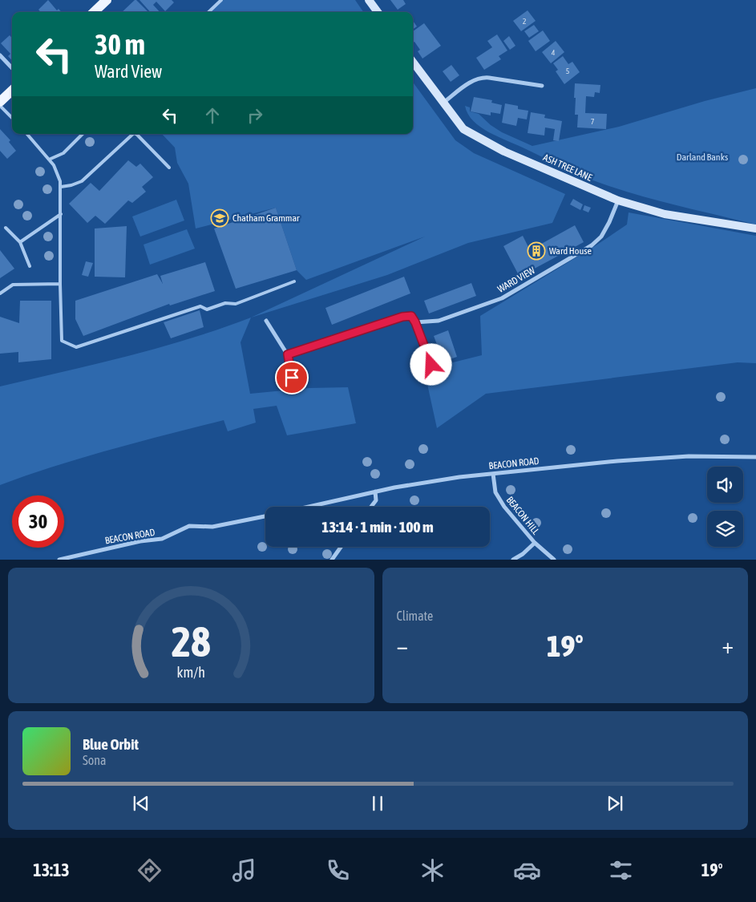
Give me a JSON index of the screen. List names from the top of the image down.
{
  "streets": {
    "street": [
      "ASH TREE LANE",
      "WARD VIEW",
      "BEACON ROAD",
      "BEACON HILL"
    ]
  },
  "crossings": [
    ["ASH TREE LANE", "WARD VIEW"],
    ["BEACON ROAD", "BEACON HILL"]
  ],
  "parks": ["Darland Banks"],
  "places": {
    "school or university": ["Chatham Grammar"],
    "building": ["Ward House"]
  },
  "house_numbers": [
    "2",
    "4",
    "5",
    "7"
  ],
  "page": {
    "turn": ["30 m", "Ward View"],
    "limit": "30",
    "trip": "13:14 · 1 min · 100 m",
    "tile": "Climate",
    "heat": ["−", "19°", "+"],
    "song": ["Blue Orbit", "Sona"],
    "tabs": ["13:13", "19°"],
    "gauge": ["28", "km/h"]
  }
}
